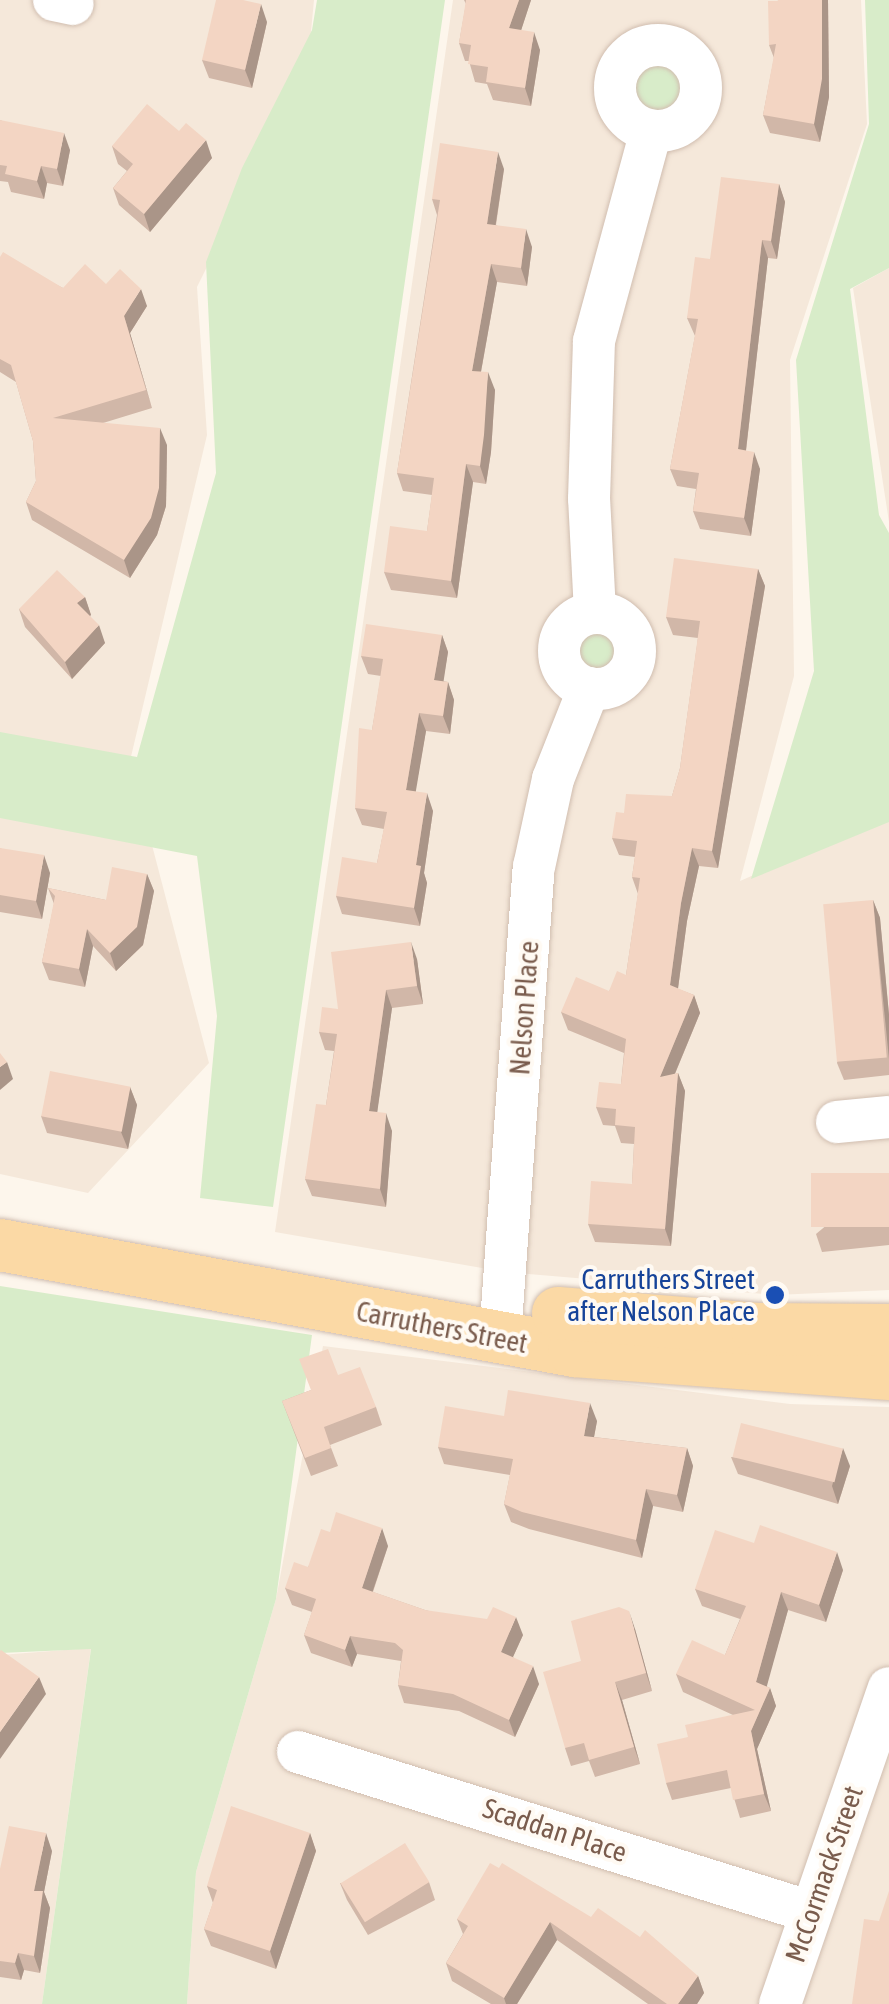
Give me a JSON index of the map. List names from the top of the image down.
{
  "streets": {
    "main road": ["Carruthers Street"],
    "street": ["Nelson Place", "Scaddan Place", "McCormack Street"]
  },
  "crossings": [
    ["Nelson Place", "Carruthers Street"],
    ["Scaddan Place", "McCormack Street"]
  ],
  "places": ["Carruthers Street after Nelson Place"]
}
